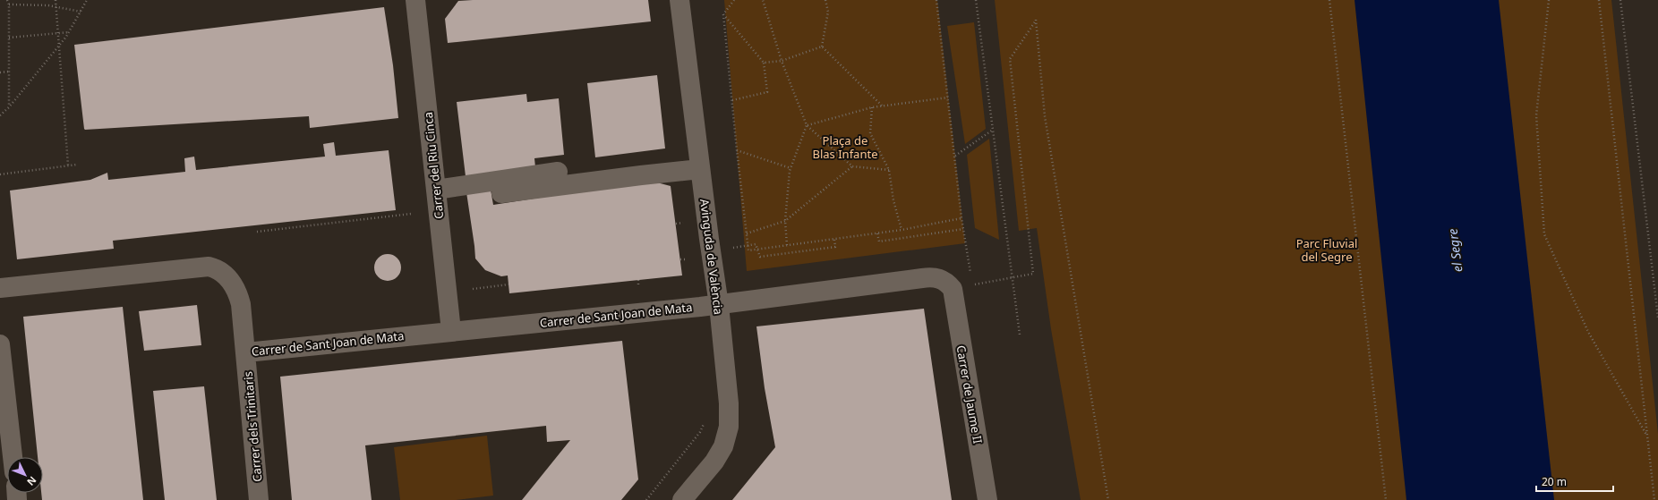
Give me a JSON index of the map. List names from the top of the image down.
{
  "streets": {
    "street": [
      "Carrer del Riu Cinca",
      "Avinguda de València",
      "Carrer de Sant Joan de Mata",
      "Carrer de Jaume II",
      "Carrer dels Trinitaris"
    ]
  },
  "crossings": [
    ["Carrer del Riu Cinca", "Carrer de Sant Joan de Mata"],
    ["Avinguda de València", "Carrer de Sant Joan de Mata"],
    ["Carrer de Sant Joan de Mata", "Carrer dels Trinitaris"]
  ],
  "water": ["el Segre"],
  "parks": ["Plaça de Blas Infante", "Parc Fluvial del Segre"],
  "scale_bar": "20 m",
  "north": "bottom right"
}
